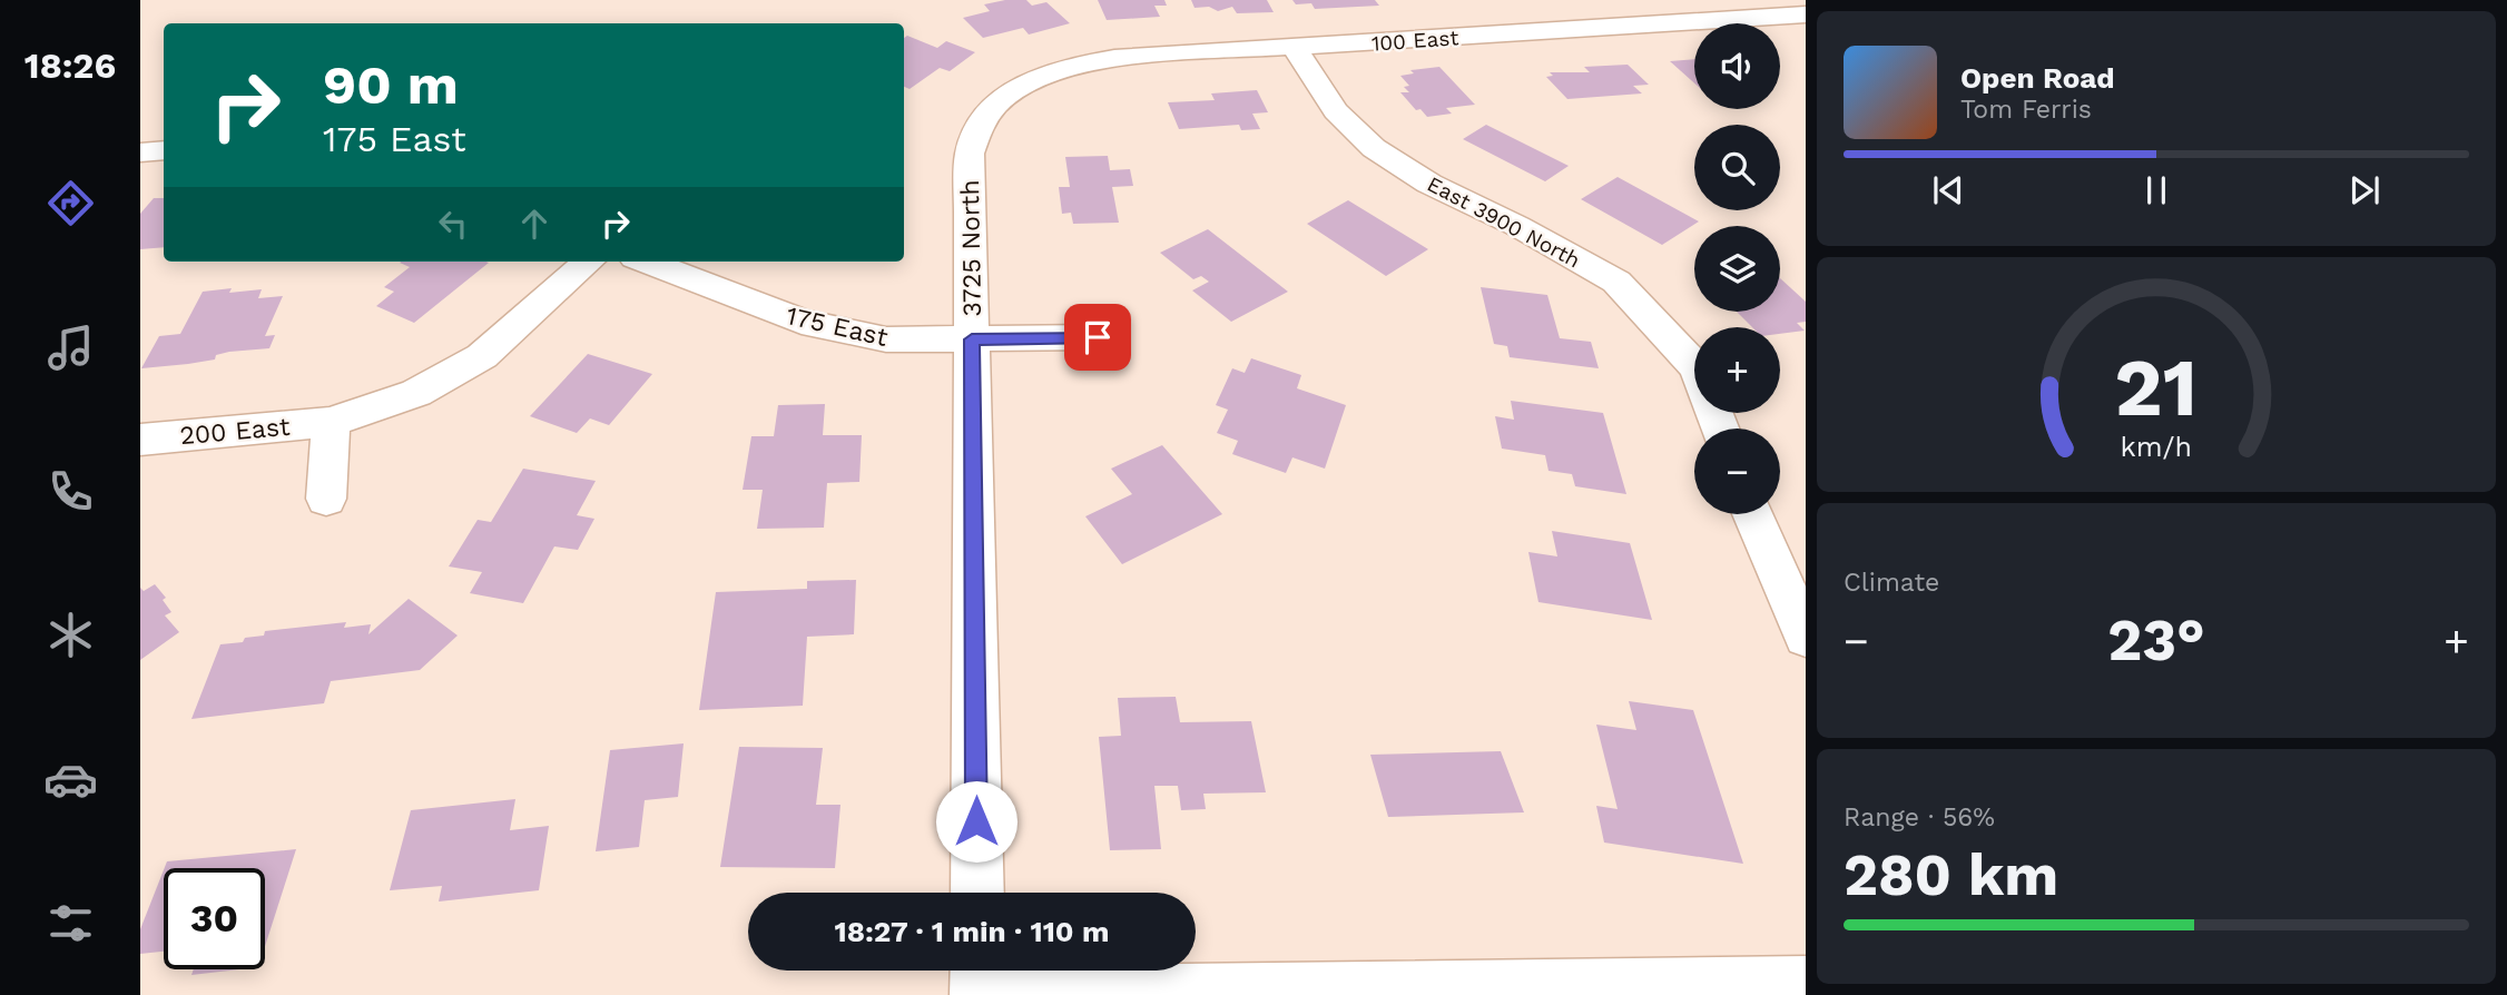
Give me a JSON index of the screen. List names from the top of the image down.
{
  "streets": {
    "street": [
      "100 East",
      "East 3900 North",
      "3725 North",
      "175 East",
      "200 East"
    ]
  },
  "crossings": [
    ["100 East", "East 3900 North"],
    ["100 East", "3725 North"],
    ["3725 North", "175 East"]
  ],
  "page": {
    "tabs": "18:26",
    "map_buttons": ["+", "−"],
    "turn": ["90 m", "175 East"],
    "song": ["Open Road", "Tom Ferris"],
    "tile": [
      "Climate",
      ["Range · 56%", "280 km"]
    ],
    "heat": ["−", "23°", "+"],
    "limit": "30",
    "trip": "18:27 · 1 min · 110 m",
    "gauge": ["21", "km/h"]
  }
}
